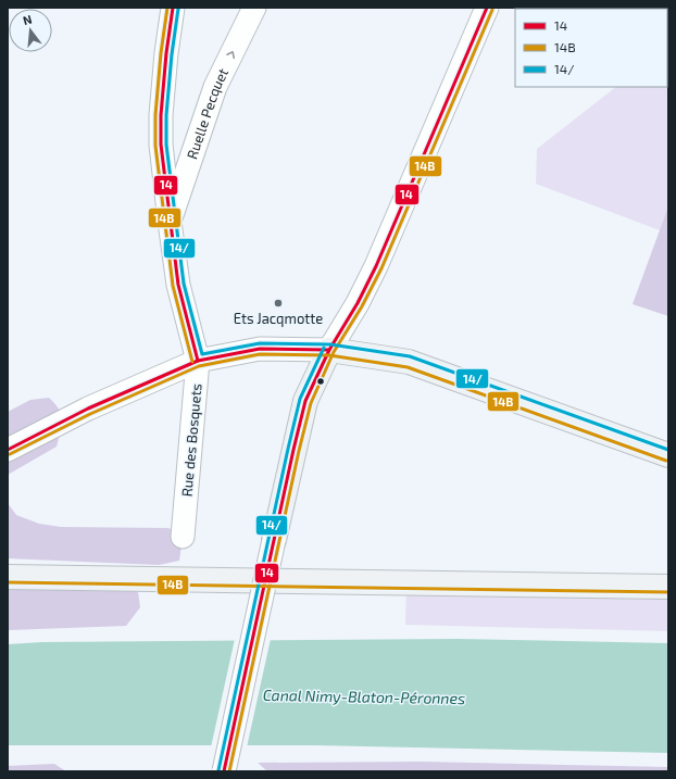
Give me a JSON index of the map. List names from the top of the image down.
{
  "streets": {
    "street": ["Ruelle Pecquet", "Rue des Bosquets"]
  },
  "crossings": [
    ["Ruelle Pecquet", "Rue des Bosquets"]
  ],
  "one_way": ["Ruelle Pecquet"],
  "water": ["Canal Nimy-Blaton-Péronnes"],
  "places": ["Ets Jacqmotte"],
  "lines": ["transit line 14", "transit line 14B", "transit line 14/"],
  "legend": ["14", "14B", "14/"],
  "north": "top"
}
